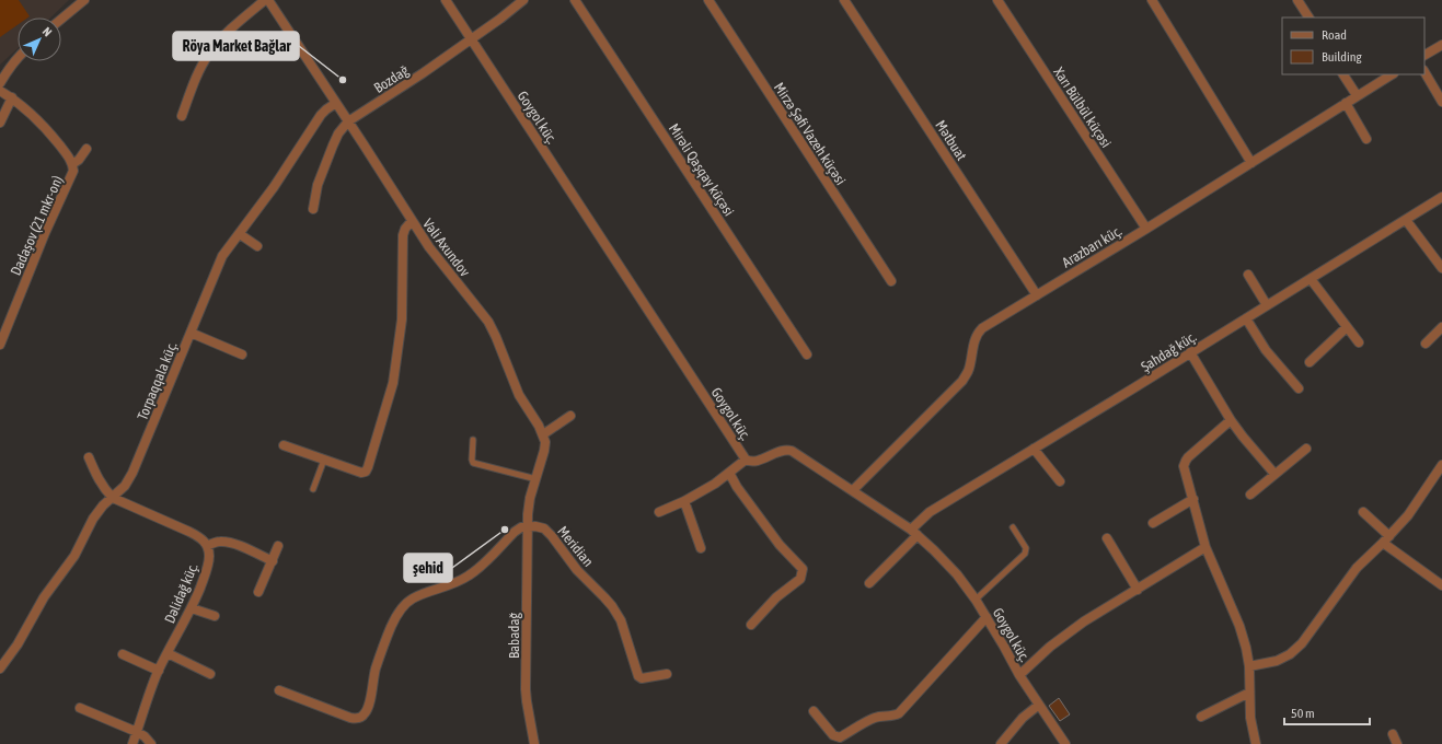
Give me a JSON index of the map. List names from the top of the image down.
{
  "streets": {
    "street": [
      "Bozdağ",
      "Xarı Bülbül küçəsi",
      "Goygol küç.",
      "Mirzə Şəfi Vazeh küçəsi",
      "Mətbuat",
      "Mirəli Qaşqay küçəsi",
      "Dadaşov (21 mkr-on)",
      "Arazbarı küç.",
      "Vəli Axundov",
      "Şahdağ küç.",
      "Torpaqqala küç.",
      "Meridian",
      "Dəlidağ küç.",
      "Babadağ"
    ]
  },
  "crossings": [
    ["Bozdağ", "Goygol küç."],
    ["Bozdağ", "Vəli Axundov"],
    ["Xarı Bülbül küçəsi", "Arazbarı küç."],
    ["Goygol küç.", "Arazbarı küç."],
    ["Goygol küç.", "Şahdağ küç."],
    ["Mətbuat", "Arazbarı küç."],
    ["Vəli Axundov", "Torpaqqala küç."],
    ["Meridian", "Babadağ"]
  ],
  "places": ["Röya Market Bağlar", "şehid"],
  "legend": ["Road", "Building"],
  "scale_bar": "50 m",
  "north": "top right"
}
